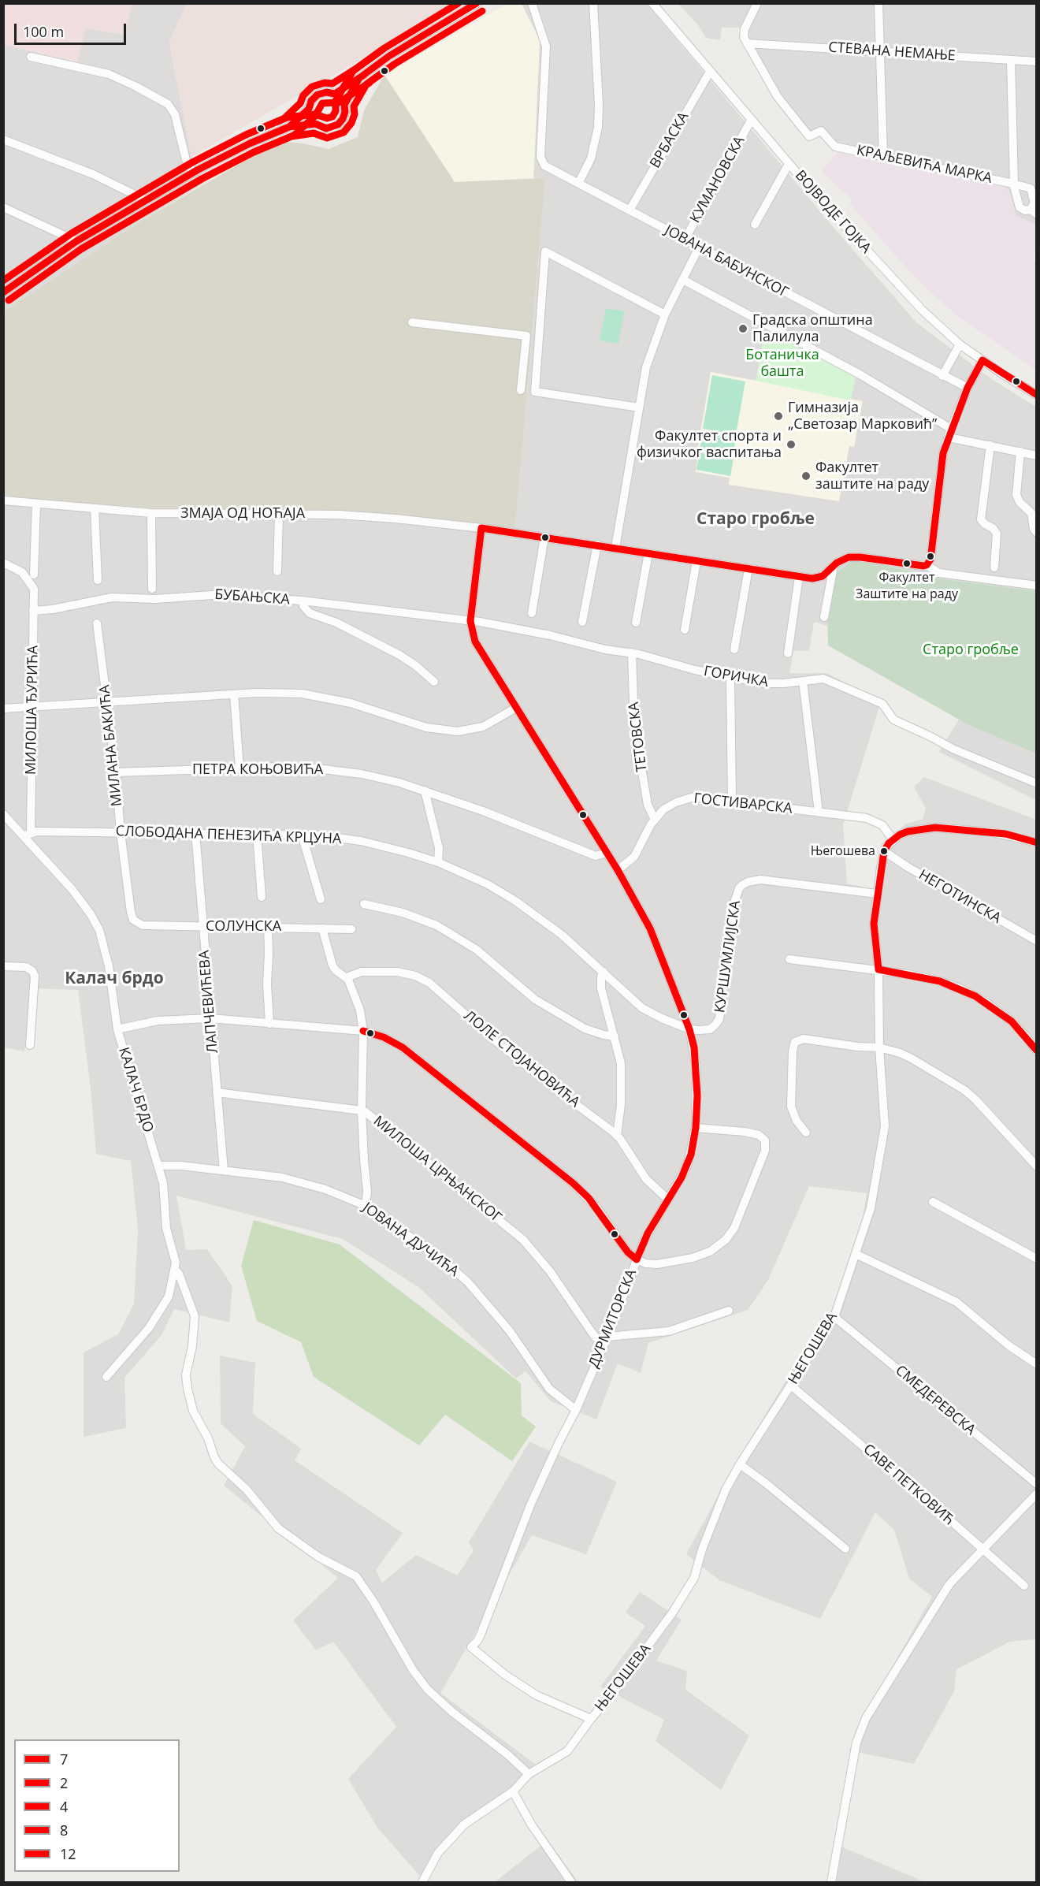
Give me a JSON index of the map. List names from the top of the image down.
{
  "streets": {
    "street": [
      "СТЕВАНА НЕМАЊЕ",
      "ВРБАСКА",
      "КРАЉЕВИЋА МАРКА",
      "КУМАНОВСКА",
      "ВОЈВОДЕ ГОЈКА",
      "ЈОВАНА БАБУНСКОГ",
      "ЗМАЈА ОД НОЋАЈА",
      "БУБАЊСКА",
      "ГОРИЧКА",
      "МИЛОША ЂУРИЋА",
      "ТЕТОВСКА",
      "МИЛАНА БАКИЋА",
      "ПЕТРА КОЊОВИЋА",
      "ГОСТИВАРСКА",
      "СЛОБОДАНА ПЕНЕЗИЋА КРЦУНА",
      "НЕГОТИНСКА",
      "СОЛУНСКА",
      "КУРШУМЛИЈСКА",
      "ЛАПЧЕВИЋЕВА",
      "ЛОЛЕ СТОЈАНОВИЋА",
      "КАЛАЧ БРДО",
      "МИЛОША ЦРЊАНСКОГ",
      "ЈОВАНА ДУЧИЋА",
      "ДУРМИТОРСКА",
      "ЊЕГОШЕВА",
      "СМЕДЕРЕВСКА",
      "САВЕ ПЕТКОВИЋ"
    ]
  },
  "crossings": [
    ["СТЕВАНА НЕМАЊЕ", "КРАЉЕВИЋА МАРКА"],
    ["ВРБАСКА", "ВОЈВОДЕ ГОЈКА"],
    ["ВРБАСКА", "ЈОВАНА БАБУНСКОГ"],
    ["КУМАНОВСКА", "ВОЈВОДЕ ГОЈКА"],
    ["КУМАНОВСКА", "ЈОВАНА БАБУНСКОГ"],
    ["ЗМАЈА ОД НОЋАЈА", "ДУРМИТОРСКА"],
    ["БУБАЊСКА", "ГОРИЧКА"],
    ["БУБАЊСКА", "МИЛОША ЂУРИЋА"],
    ["БУБАЊСКА", "ДУРМИТОРСКА"],
    ["ГОРИЧКА", "ТЕТОВСКА"],
    ["ГОРИЧКА", "ДУРМИТОРСКА"],
    ["МИЛОША ЂУРИЋА", "СЛОБОДАНА ПЕНЕЗИЋА КРЦУНА"],
    ["МИЛОША ЂУРИЋА", "КАЛАЧ БРДО"],
    ["ТЕТОВСКА", "ГОСТИВАРСКА"],
    ["МИЛАНА БАКИЋА", "ПЕТРА КОЊОВИЋА"],
    ["МИЛАНА БАКИЋА", "СЛОБОДАНА ПЕНЕЗИЋА КРЦУНА"],
    ["МИЛАНА БАКИЋА", "СОЛУНСКА"],
    ["ПЕТРА КОЊОВИЋА", "ДУРМИТОРСКА"],
    ["ГОСТИВАРСКА", "ДУРМИТОРСКА"],
    ["ГОСТИВАРСКА", "ЊЕГОШЕВА"],
    ["СЛОБОДАНА ПЕНЕЗИЋА КРЦУНА", "КУРШУМЛИЈСКА"],
    ["СЛОБОДАНА ПЕНЕЗИЋА КРЦУНА", "ЛАПЧЕВИЋЕВА"],
    ["СЛОБОДАНА ПЕНЕЗИЋА КРЦУНА", "КАЛАЧ БРДО"],
    ["СЛОБОДАНА ПЕНЕЗИЋА КРЦУНА", "ДУРМИТОРСКА"],
    ["НЕГОТИНСКА", "ЊЕГОШЕВА"],
    ["СОЛУНСКА", "ЛАПЧЕВИЋЕВА"],
    ["КУРШУМЛИЈСКА", "ДУРМИТОРСКА"],
    ["КУРШУМЛИЈСКА", "ЊЕГОШЕВА"],
    ["ЛАПЧЕВИЋЕВА", "МИЛОША ЦРЊАНСКОГ"],
    ["ЛАПЧЕВИЋЕВА", "ЈОВАНА ДУЧИЋА"],
    ["ЛОЛЕ СТОЈАНОВИЋА", "ДУРМИТОРСКА"],
    ["КАЛАЧ БРДО", "ЈОВАНА ДУЧИЋА"],
    ["МИЛОША ЦРЊАНСКОГ", "ДУРМИТОРСКА"],
    ["ЈОВАНА ДУЧИЋА", "ДУРМИТОРСКА"],
    ["ДУРМИТОРСКА", "ЊЕГОШЕВА"],
    ["ЊЕГОШЕВА", "СМЕДЕРЕВСКА"],
    ["ЊЕГОШЕВА", "САВЕ ПЕТКОВИЋ"]
  ],
  "districts": ["Старо гробље", "Калач брдо"],
  "parks": ["Ботаничка башта", "Старо гробље"],
  "places": [
    "Градска општина Палилула",
    "Гимназија „Светозар Марковић”",
    "Факултет спорта и физичког васпитања",
    "Факултет заштите на раду",
    "Факултет Заштите на раду",
    "Његошева"
  ],
  "lines": [
    "transit line 2",
    "transit line 8",
    "transit line 4",
    "transit line 7",
    "transit line 12"
  ],
  "legend": [
    "7",
    "2",
    "4",
    "8",
    "12"
  ],
  "scale_bar": "100 m"
}
